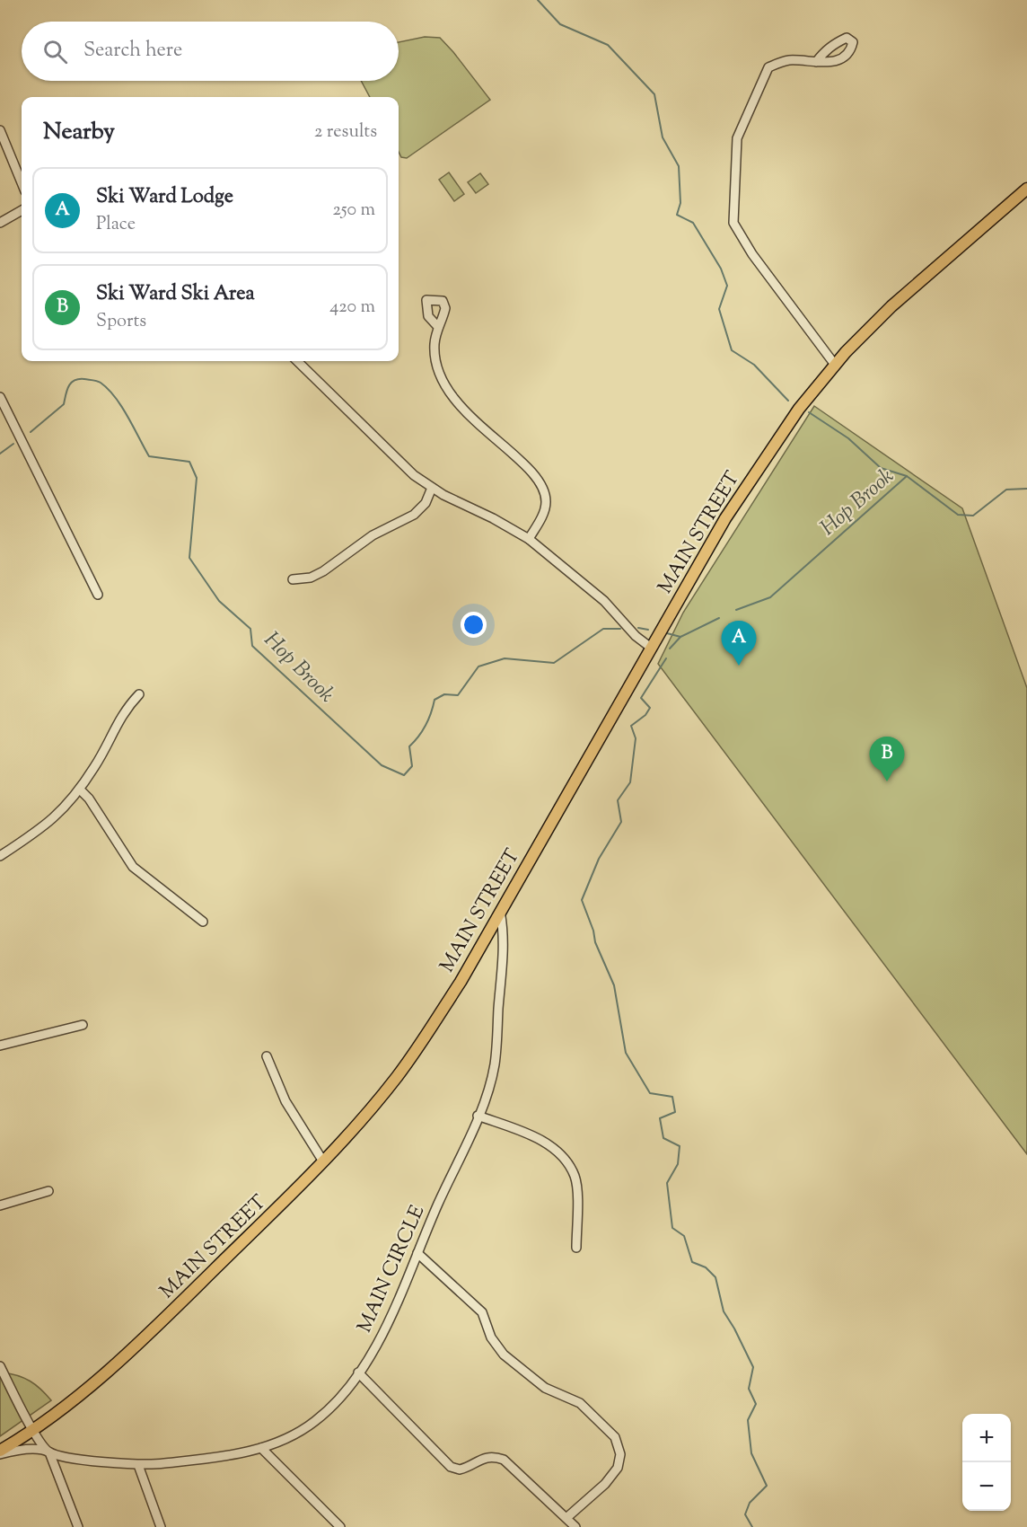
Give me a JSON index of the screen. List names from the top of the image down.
{
  "streets": {
    "main road": ["MAIN STREET"],
    "street": ["MAIN CIRCLE"]
  },
  "crossings": [
    ["MAIN STREET", "MAIN CIRCLE"]
  ],
  "water": ["Hop Brook"],
  "page": {
    "search": "Search here",
    "heading": ["Nearby", "2 results"],
    "list": [
      {
        "mark": "A",
        "name": "Ski Ward Lodge",
        "note": "Place",
        "value": "250 m"
      },
      {
        "mark": "B",
        "name": "Ski Ward Ski Area",
        "note": "Sports",
        "value": "420 m"
      }
    ],
    "pins": ["A", "B"],
    "map_buttons": ["+", "−"]
  }
}
